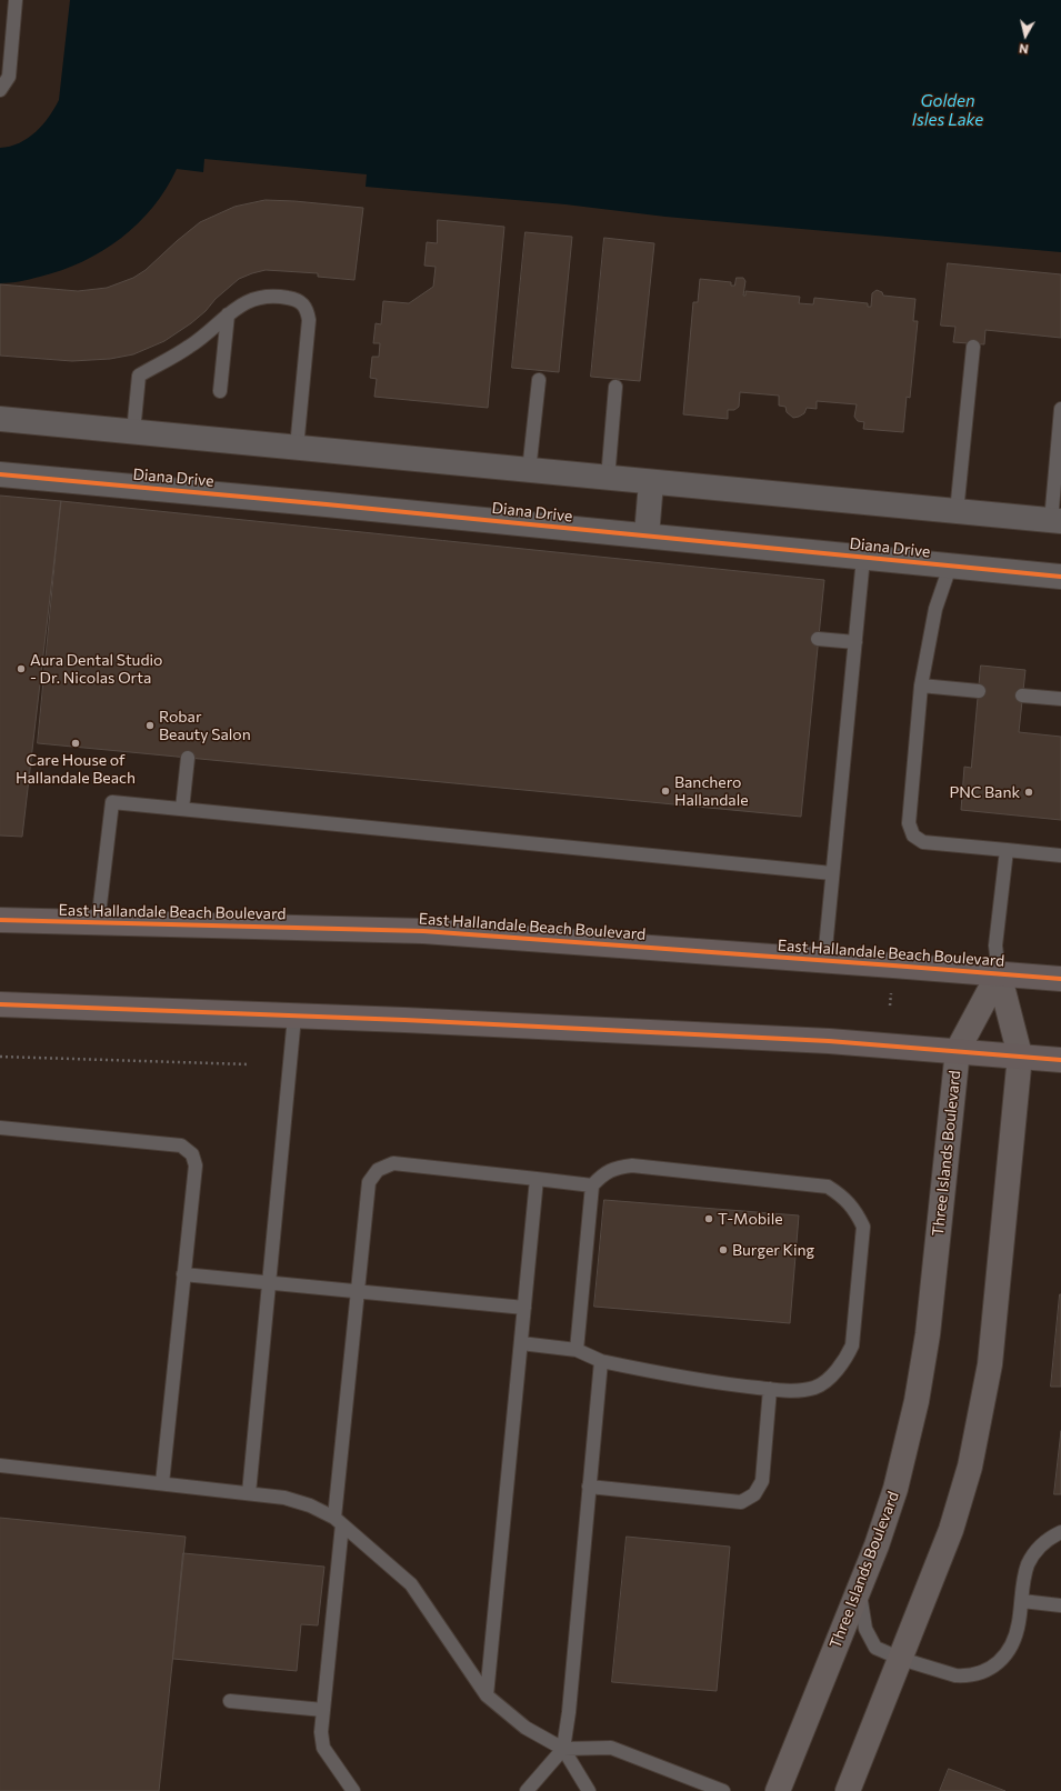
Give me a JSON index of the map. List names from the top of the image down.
{
  "streets": {
    "main road": ["East Hallandale Beach Boulevard"],
    "street": ["Diana Drive", "Three Islands Boulevard"]
  },
  "crossings": [
    ["East Hallandale Beach Boulevard", "Three Islands Boulevard"]
  ],
  "water": ["Golden Isles Lake"],
  "places": [
    "Aura Dental Studio - Dr. Nicolas Orta",
    "Robar Beauty Salon",
    "Care House of Hallandale Beach",
    "Banchero Hallandale",
    "PNC Bank",
    "T-Mobile",
    "Burger King"
  ],
  "north": "bottom"
}
